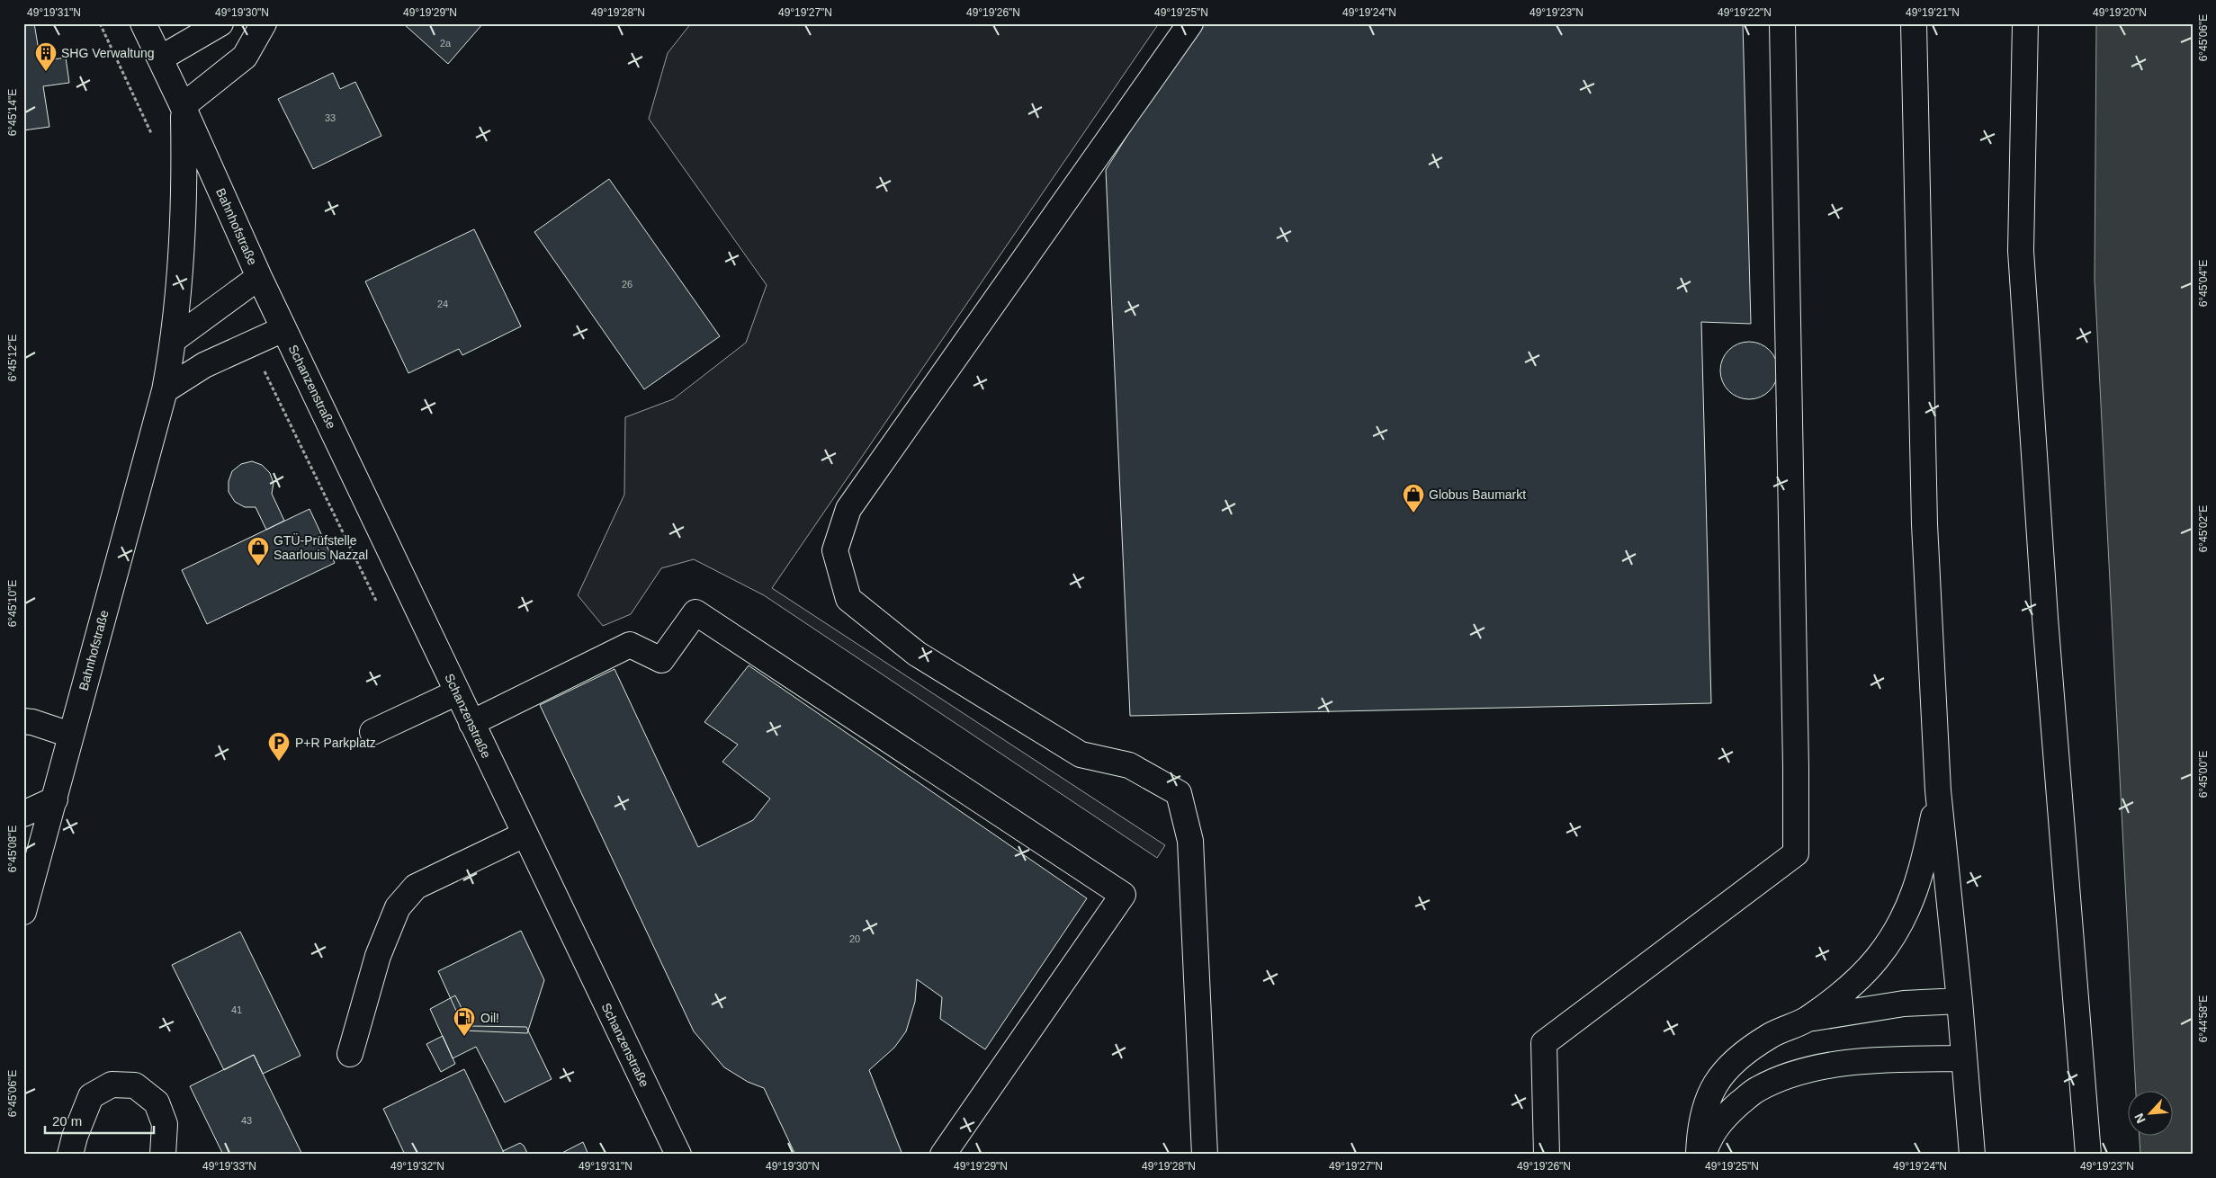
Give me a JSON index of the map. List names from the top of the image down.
{
  "streets": {
    "main road": ["Bahnhofstraße", "Schanzenstraße"]
  },
  "crossings": [
    ["Bahnhofstraße", "Schanzenstraße"]
  ],
  "places": {
    "building": ["SHG Verwaltung"],
    "shop": ["Globus Baumarkt", "GTÜ-Prüfstelle Saarlouis Nazzal"],
    "parking": ["P+R Parkplatz"],
    "fuel station": ["Oil!"]
  },
  "house_numbers": [
    "2a",
    "33",
    "26",
    "24",
    "20",
    "41",
    "43"
  ],
  "scale_bar": "20 m",
  "north": "bottom left",
  "coordinates": [
    "49°19'31\"N",
    "49°19'30\"N",
    "49°19'29\"N",
    "49°19'28\"N",
    "49°19'27\"N",
    "49°19'26\"N",
    "49°19'25\"N",
    "49°19'24\"N",
    "49°19'23\"N",
    "49°19'22\"N",
    "49°19'21\"N",
    "49°19'20\"N",
    "6°45'06\"E",
    "6°45'14\"E",
    "6°45'04\"E",
    "6°45'12\"E",
    "6°45'02\"E",
    "6°45'10\"E",
    "6°45'00\"E",
    "6°45'08\"E",
    "6°44'58\"E",
    "49°19'33\"N",
    "49°19'32\"N"
  ]
}
